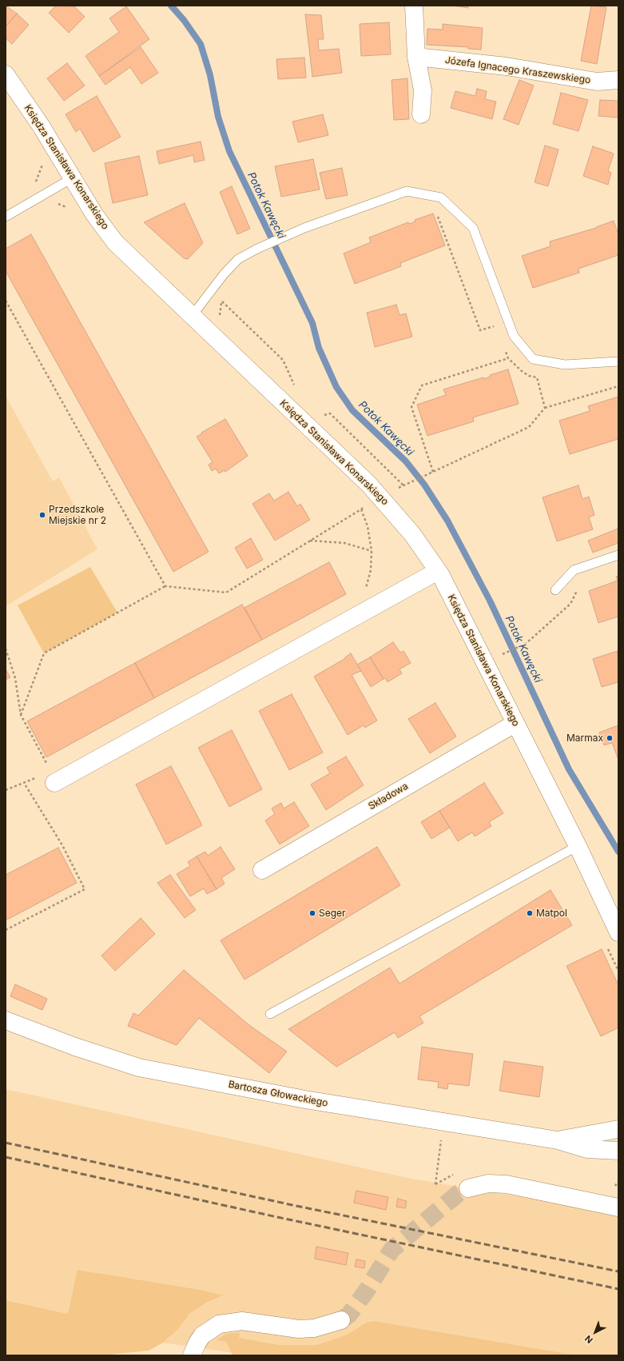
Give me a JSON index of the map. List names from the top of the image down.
{
  "streets": {
    "street": [
      "Józefa Ignacego Kraszewskiego",
      "Księdza Stanisława Konarskiego",
      "Składowa",
      "Bartosza Głowackiego"
    ]
  },
  "crossings": [
    ["Księdza Stanisława Konarskiego", "Składowa"]
  ],
  "water": ["Potok Kawęcki"],
  "places": [
    "Przedszkole Miejskie nr 2",
    "Marmax",
    "Seger",
    "Matpol"
  ],
  "north": "bottom left"
}
